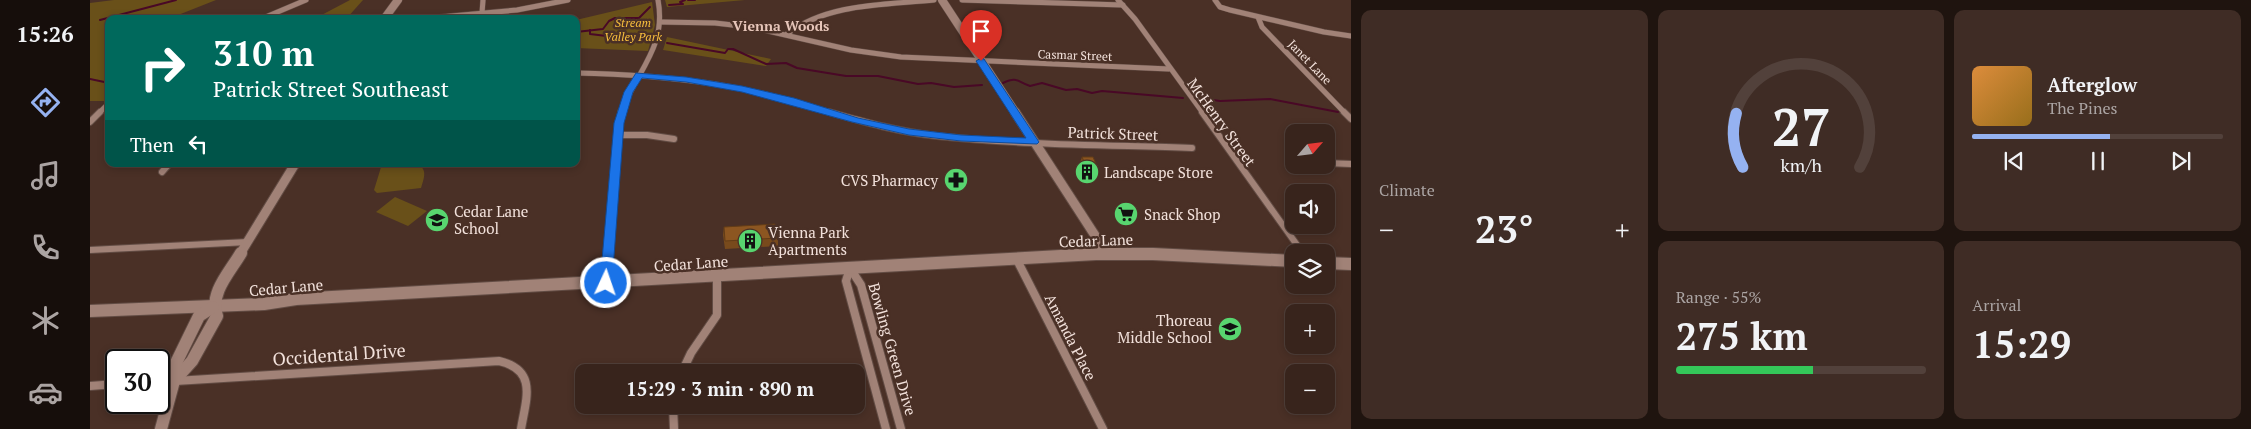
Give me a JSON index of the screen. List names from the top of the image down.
{
  "streets": {
    "main road": ["Cedar Lane"],
    "street": [
      "Casmar Street",
      "Janet Lane",
      "McHenry Street",
      "Patrick Street",
      "Amanda Place",
      "Bowling Green Drive",
      "Occidental Drive"
    ]
  },
  "crossings": [
    ["Casmar Street", "McHenry Street"],
    ["Cedar Lane", "Amanda Place"],
    ["Cedar Lane", "Bowling Green Drive"]
  ],
  "districts": ["Vienna Woods"],
  "parks": ["Stream Valley Park"],
  "places": {
    "building": ["Landscape Store", "Vienna Park Apartments"],
    "pharmacy": ["CVS Pharmacy"],
    "supermarket": ["Snack Shop"],
    "school or university": ["Cedar Lane School", "Thoreau Middle School"]
  },
  "north": "top right",
  "page": {
    "tabs": "15:26",
    "tile": [
      "Climate",
      ["Range · 55%", "275 km"],
      ["Arrival", "15:29"]
    ],
    "turn": ["310 m", "Patrick Street Southeast"],
    "song": ["Afterglow", "The Pines"],
    "then": "Then",
    "map_buttons": ["+", "−"],
    "heat": ["−", "23°", "+"],
    "limit": "30",
    "trip": "15:29 · 3 min · 890 m",
    "gauge": ["27", "km/h"]
  }
}
